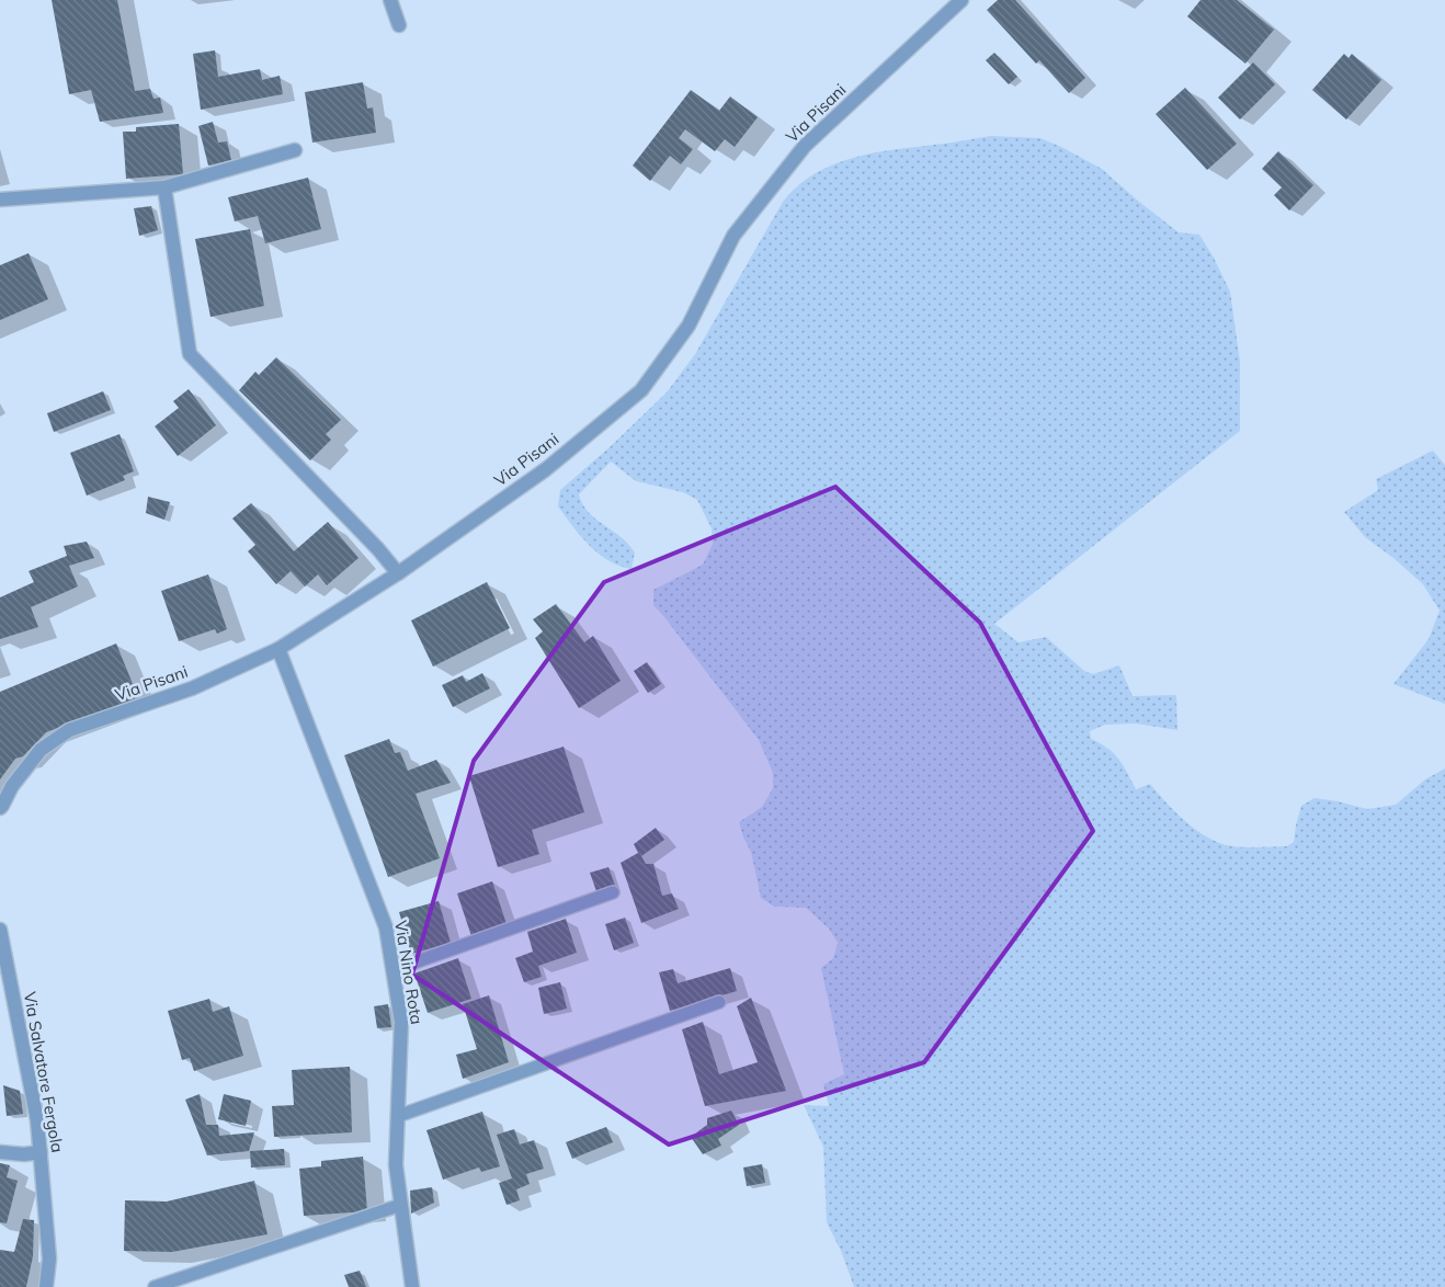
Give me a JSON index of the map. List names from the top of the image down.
{
  "streets": {
    "street": ["Via Pisani", "Via Nino Rota", "Via Salvatore Fergola"]
  },
  "crossings": [
    ["Via Pisani", "Via Nino Rota"]
  ]
}
